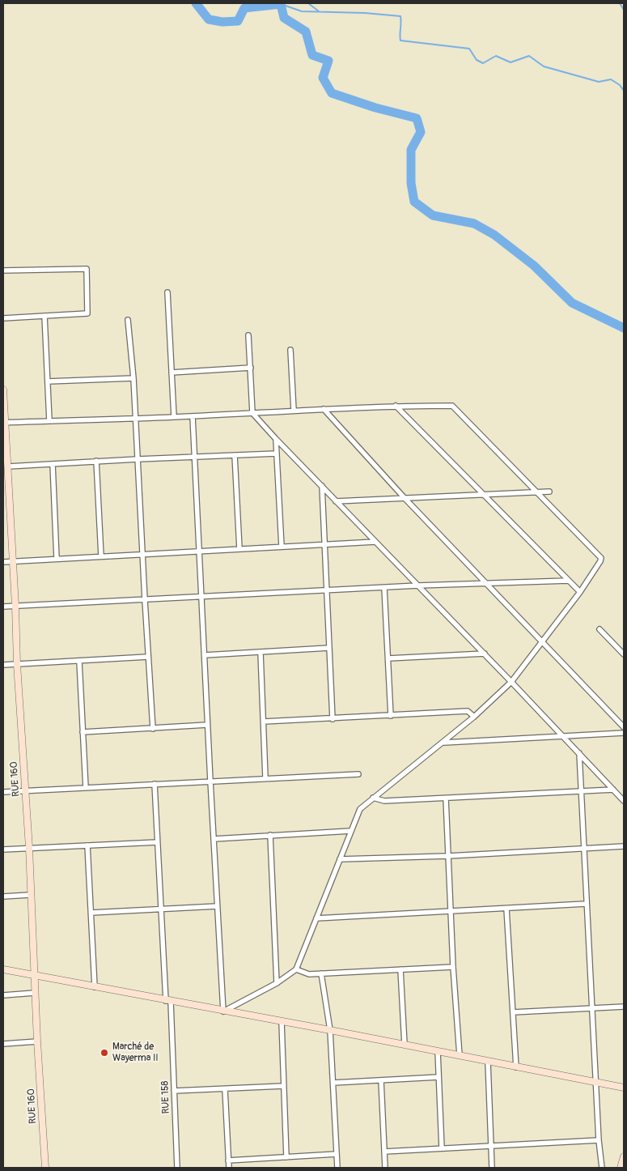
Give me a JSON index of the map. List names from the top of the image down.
{
  "streets": {
    "street": ["RUE 160", "RUE 158"]
  },
  "places": ["Marché de Wayerma II"]
}
